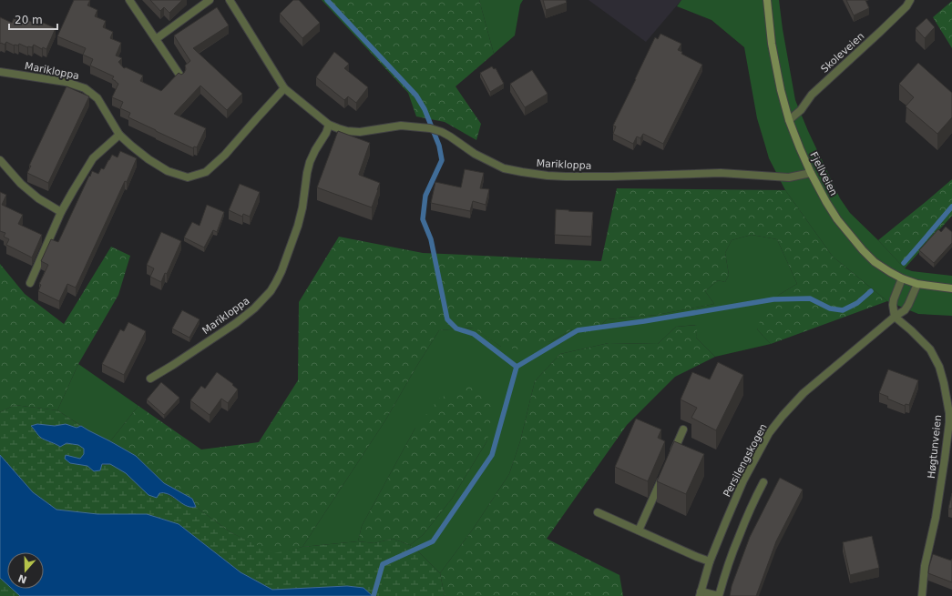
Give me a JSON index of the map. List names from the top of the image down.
{
  "streets": {
    "main road": ["Fjellveien"],
    "street": [
      "Skoleveien",
      "Marikloppa",
      "Høgtunveien",
      "Persilengskogen"
    ]
  },
  "crossings": [
    ["Skoleveien", "Fjellveien"],
    ["Marikloppa", "Fjellveien"],
    ["Fjellveien", "Persilengskogen"],
    ["Høgtunveien", "Persilengskogen"]
  ],
  "scale_bar": "20 m",
  "north": "bottom"
}
